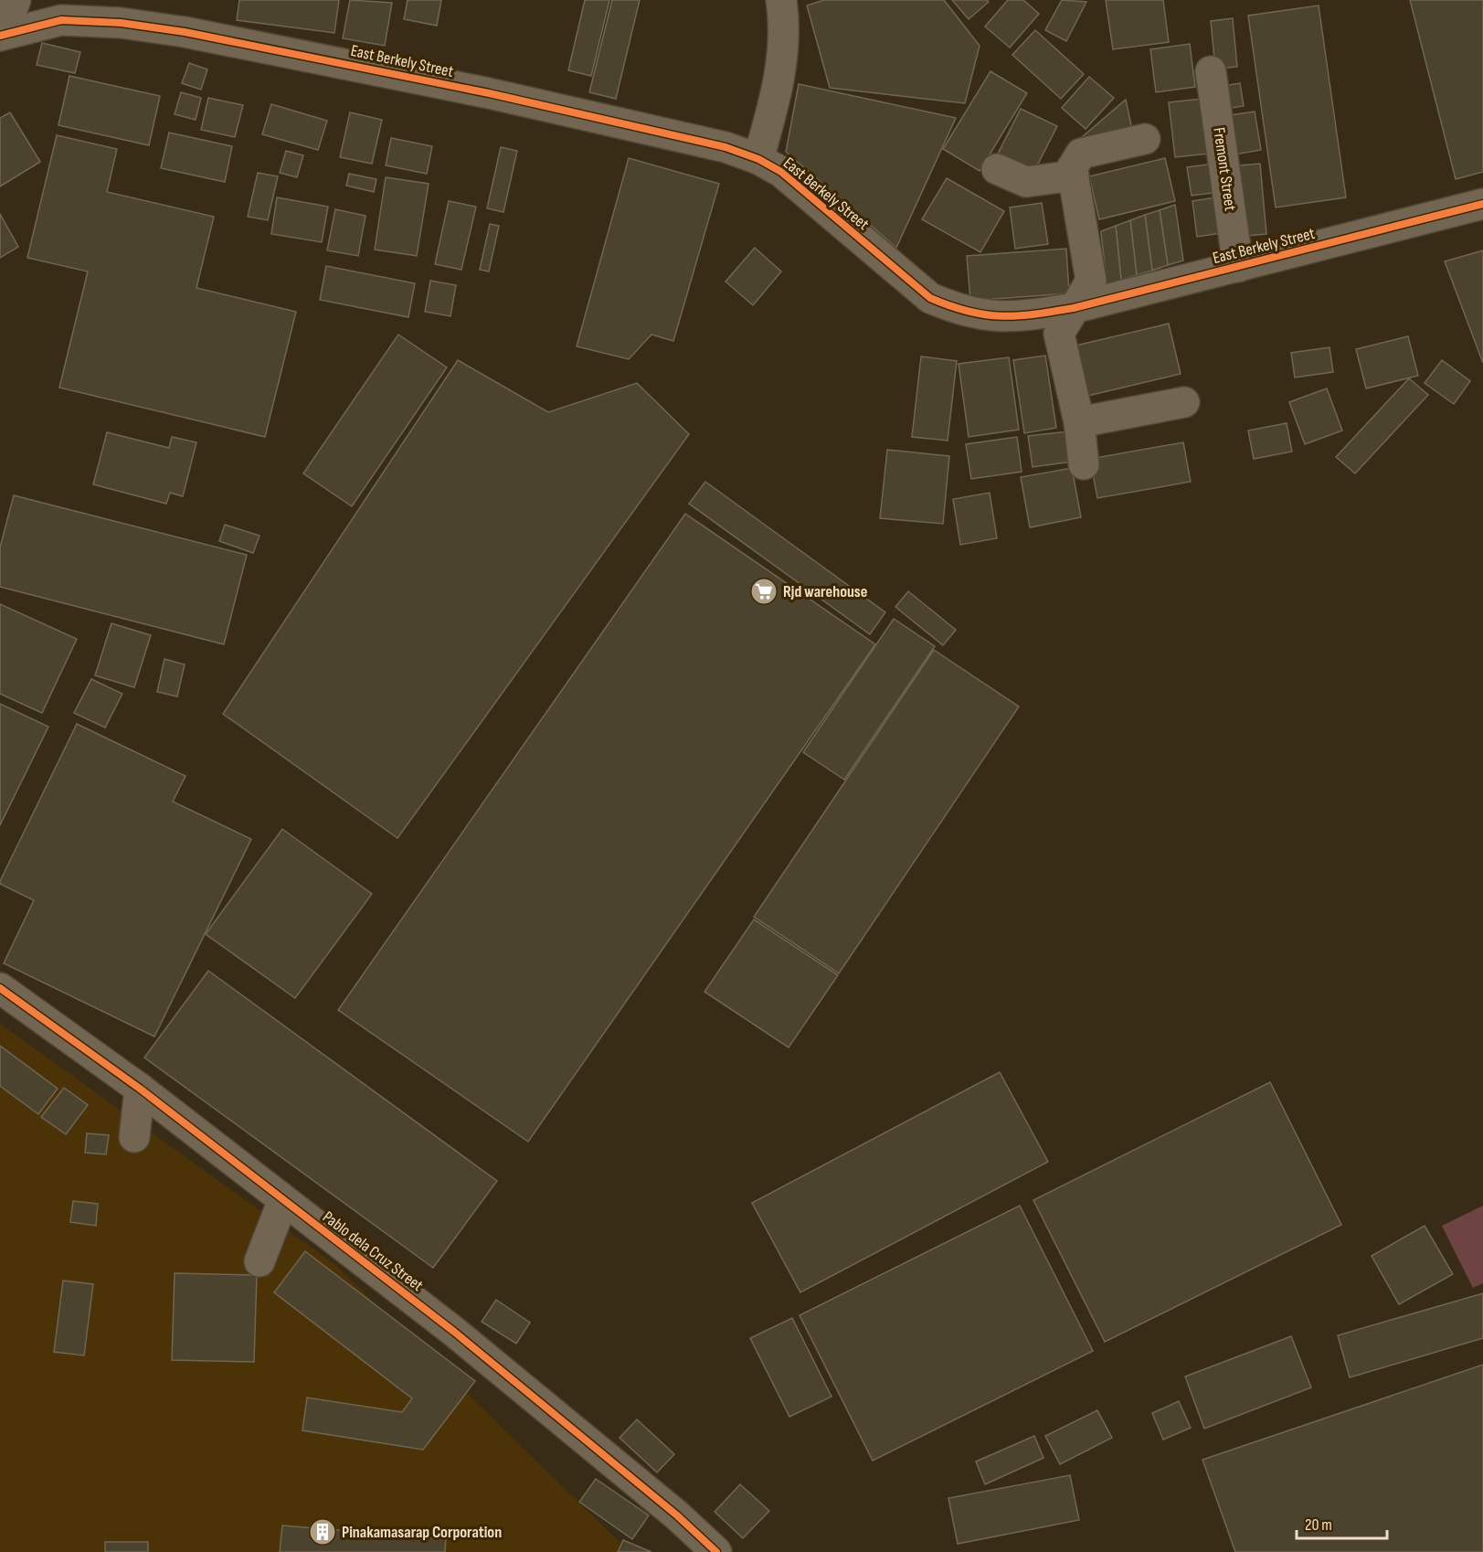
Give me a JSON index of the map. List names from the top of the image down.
{
  "streets": {
    "street": ["East Berkely Street", "Fremont Street", "Pablo dela Cruz Street"]
  },
  "crossings": [
    ["East Berkely Street", "Fremont Street"]
  ],
  "places": {
    "supermarket": ["Rjd warehouse"],
    "building": ["Pinakamasarap Corporation"]
  },
  "scale_bar": "20 m"
}
